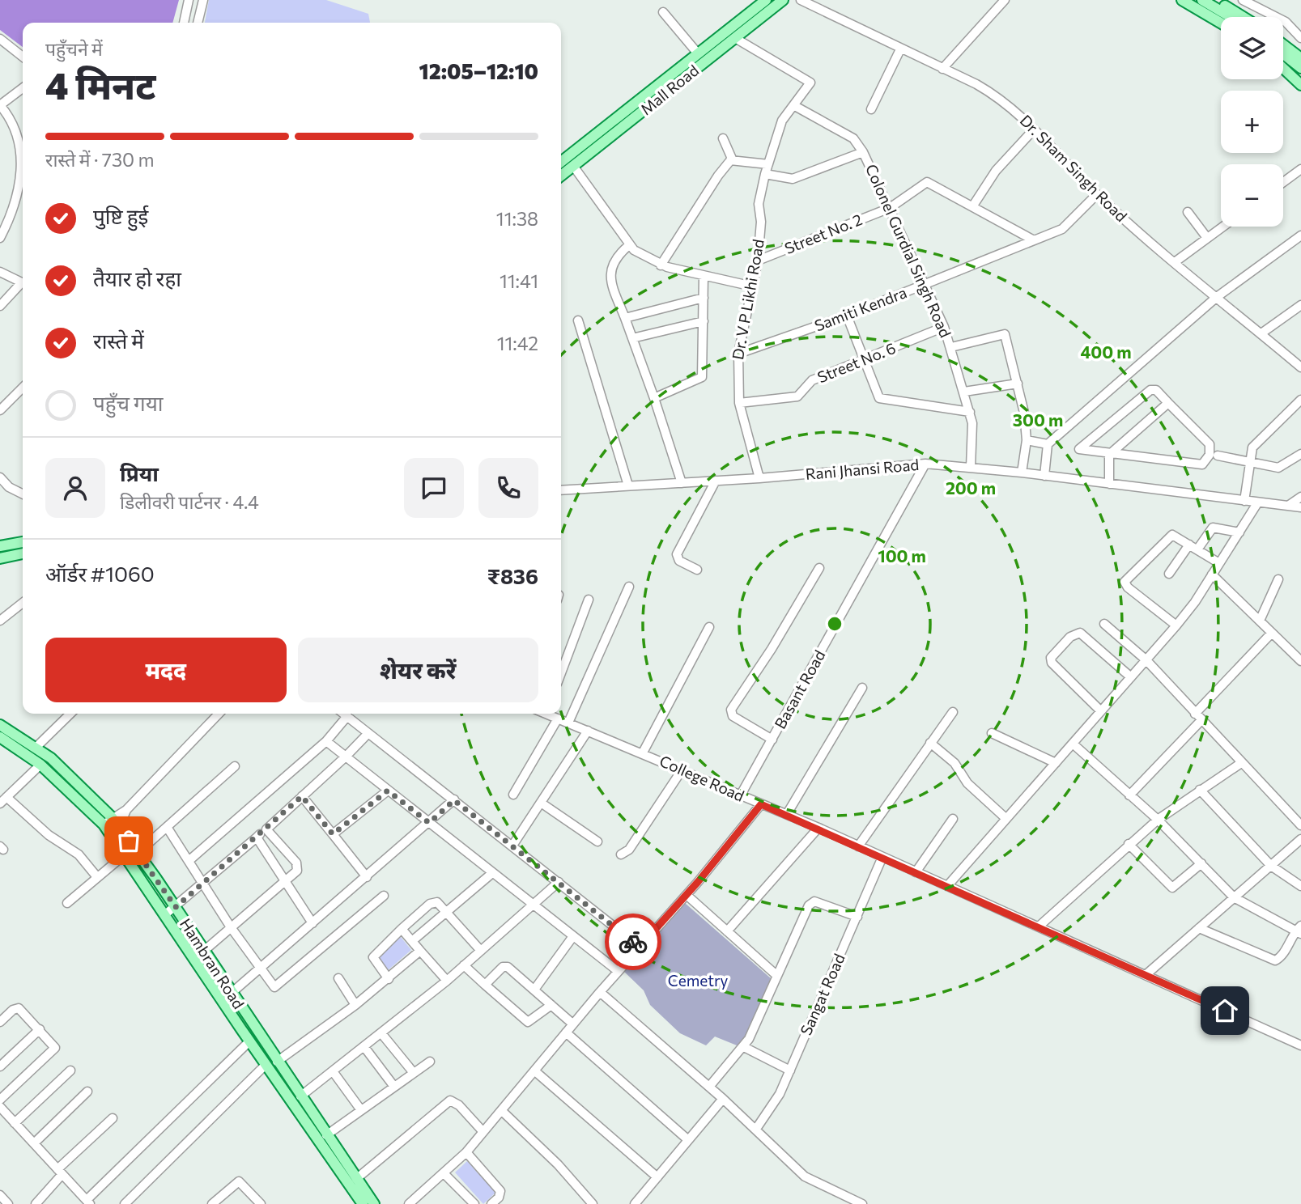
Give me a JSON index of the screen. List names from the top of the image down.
{
  "streets": {
    "main road": ["Mall Road", "Hambran Road"],
    "street": [
      "Dr. Sham Singh Road",
      "Street No. 2",
      "Colonel Gurdial Singh Road",
      "Dr. V P Likhi Road",
      "Samiti Kendra",
      "Street No. 6",
      "Rani Jhansi Road",
      "Basant Road",
      "College Road",
      "Sangat Road"
    ]
  },
  "crossings": [
    ["Mall Road", "Dr. V P Likhi Road"],
    ["Dr. Sham Singh Road", "Samiti Kendra"],
    ["Street No. 2", "Colonel Gurdial Singh Road"],
    ["Street No. 2", "Dr. V P Likhi Road"],
    ["Colonel Gurdial Singh Road", "Dr. V P Likhi Road"],
    ["Colonel Gurdial Singh Road", "Samiti Kendra"],
    ["Colonel Gurdial Singh Road", "Street No. 6"],
    ["Colonel Gurdial Singh Road", "Rani Jhansi Road"],
    ["Dr. V P Likhi Road", "Samiti Kendra"],
    ["Dr. V P Likhi Road", "Street No. 6"],
    ["Dr. V P Likhi Road", "Rani Jhansi Road"],
    ["Rani Jhansi Road", "Basant Road"],
    ["Basant Road", "College Road"],
    ["College Road", "Sangat Road"]
  ],
  "parks": ["Cemetry"],
  "page": {
    "map_buttons": ["+", "−"],
    "heading": ["4 मिनट", "पहुँचने में", "12:05–12:10"],
    "panel": [
      "प्रिया",
      "डिलीवरी पार्टनर · 4.4",
      "ऑर्डर #1060",
      "₹836"
    ],
    "bar": "रास्ते में · 730 m",
    "list": [
      ["पुष्टि हुई", "11:38"],
      ["तैयार हो रहा", "11:41"],
      ["रास्ते में", "11:42"],
      "पहुँच गया"
    ],
    "buttons": ["मदद", "शेयर करें"]
  },
  "rings": [
    "400 m",
    "300 m",
    "200 m",
    "100 m"
  ]
}
